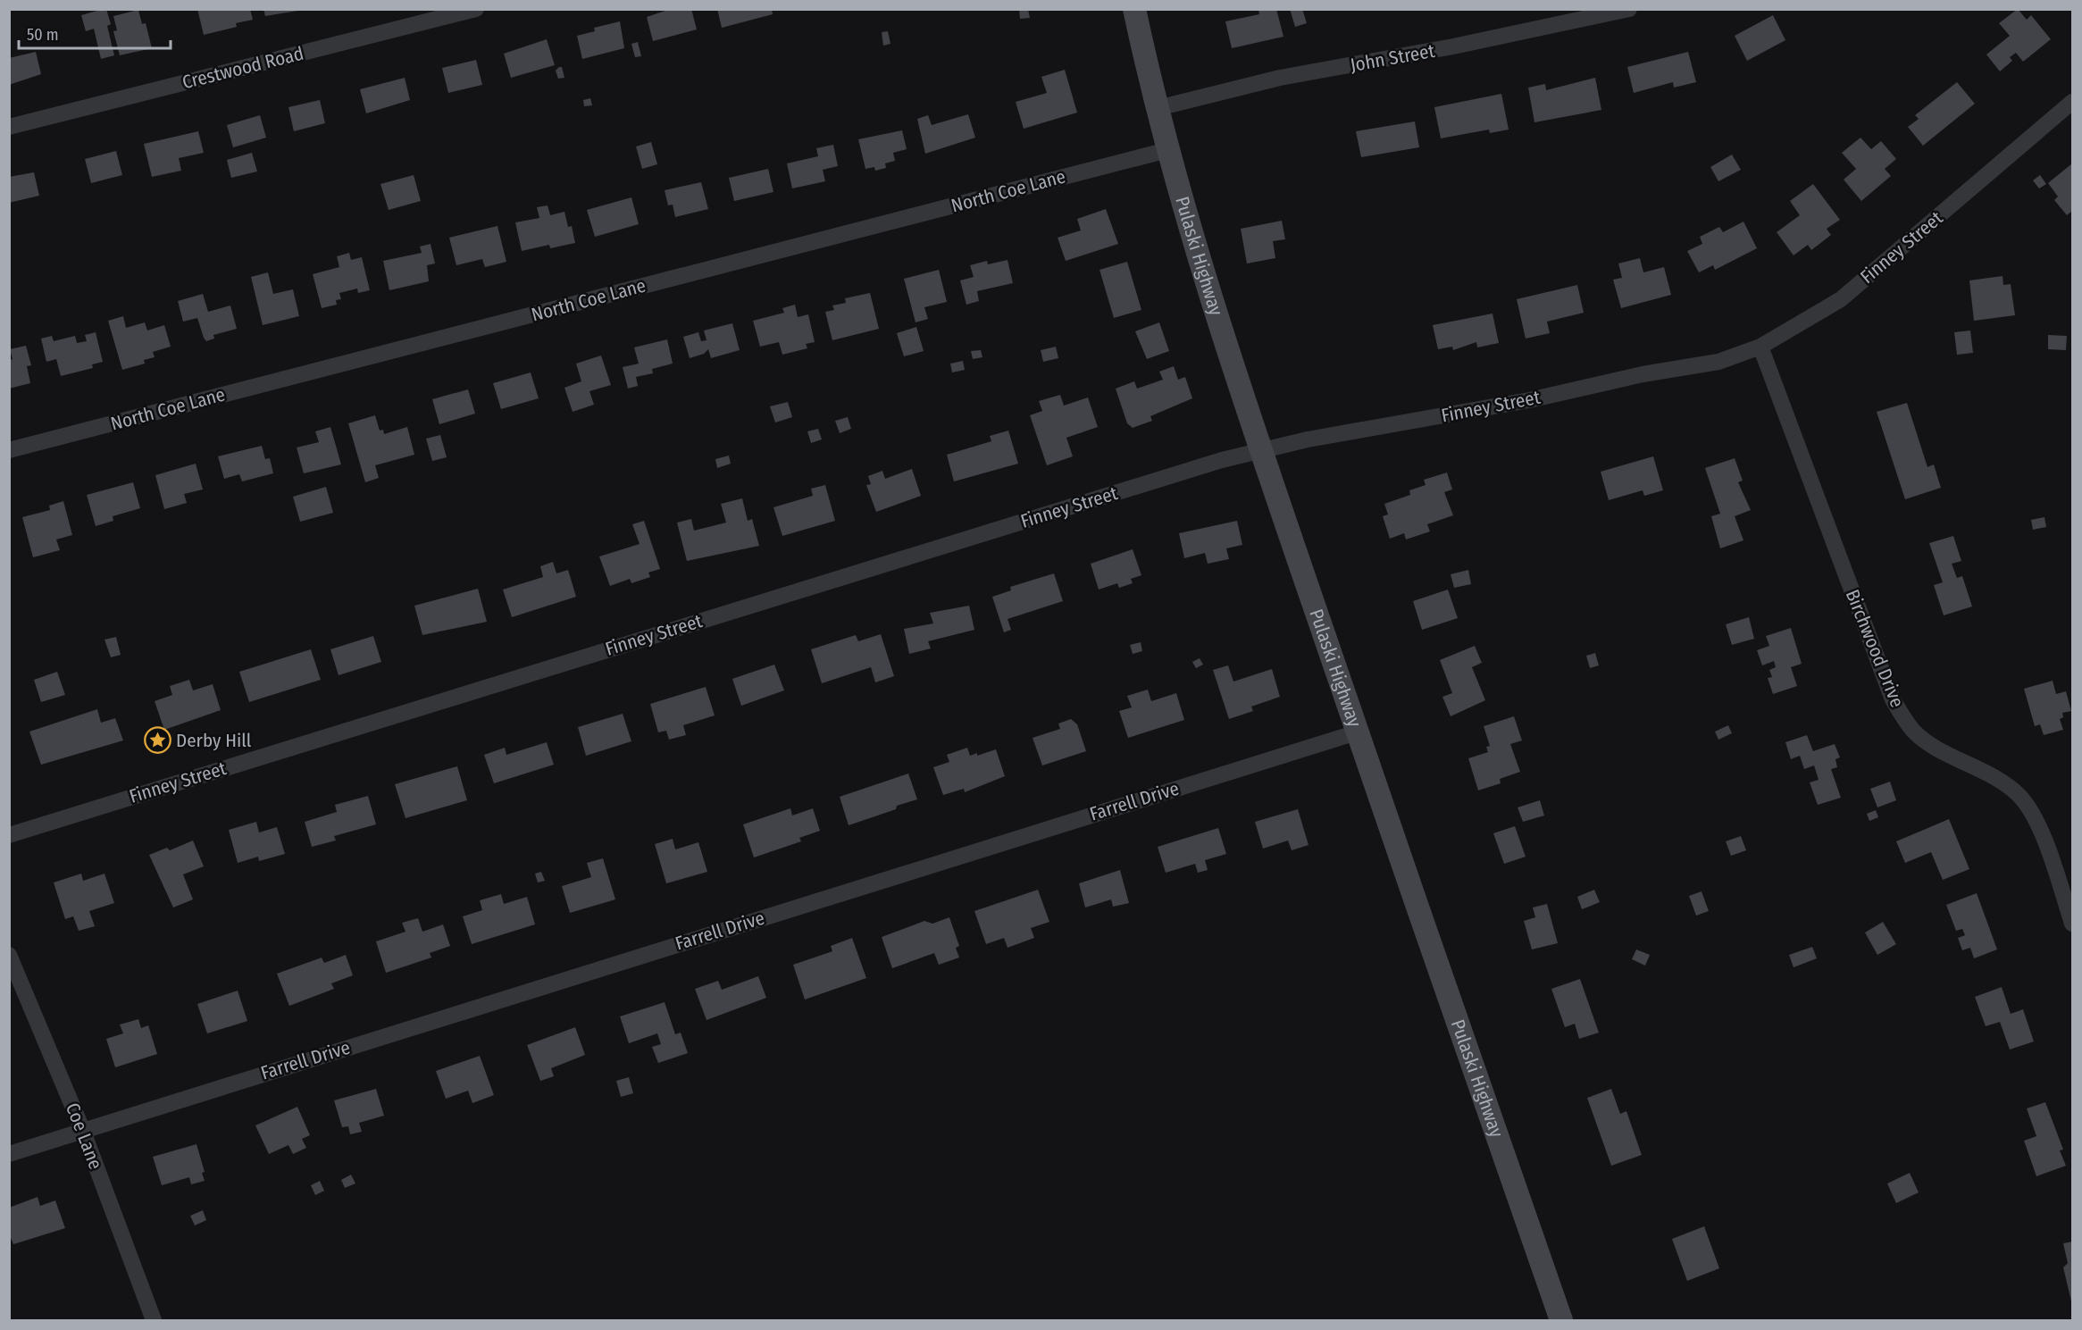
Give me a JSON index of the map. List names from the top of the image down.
{
  "streets": {
    "main road": ["Pulaski Highway"],
    "street": [
      "John Street",
      "Crestwood Road",
      "North Coe Lane",
      "Finney Street",
      "Birchwood Drive",
      "Farrell Drive",
      "Coe Lane"
    ]
  },
  "crossings": [
    ["John Street", "Pulaski Highway"],
    ["North Coe Lane", "Pulaski Highway"],
    ["Finney Street", "Pulaski Highway"],
    ["Finney Street", "Birchwood Drive"],
    ["Pulaski Highway", "Farrell Drive"],
    ["Farrell Drive", "Coe Lane"]
  ],
  "places": {
    "place": ["Derby Hill"]
  },
  "scale_bar": "50 m"
}
